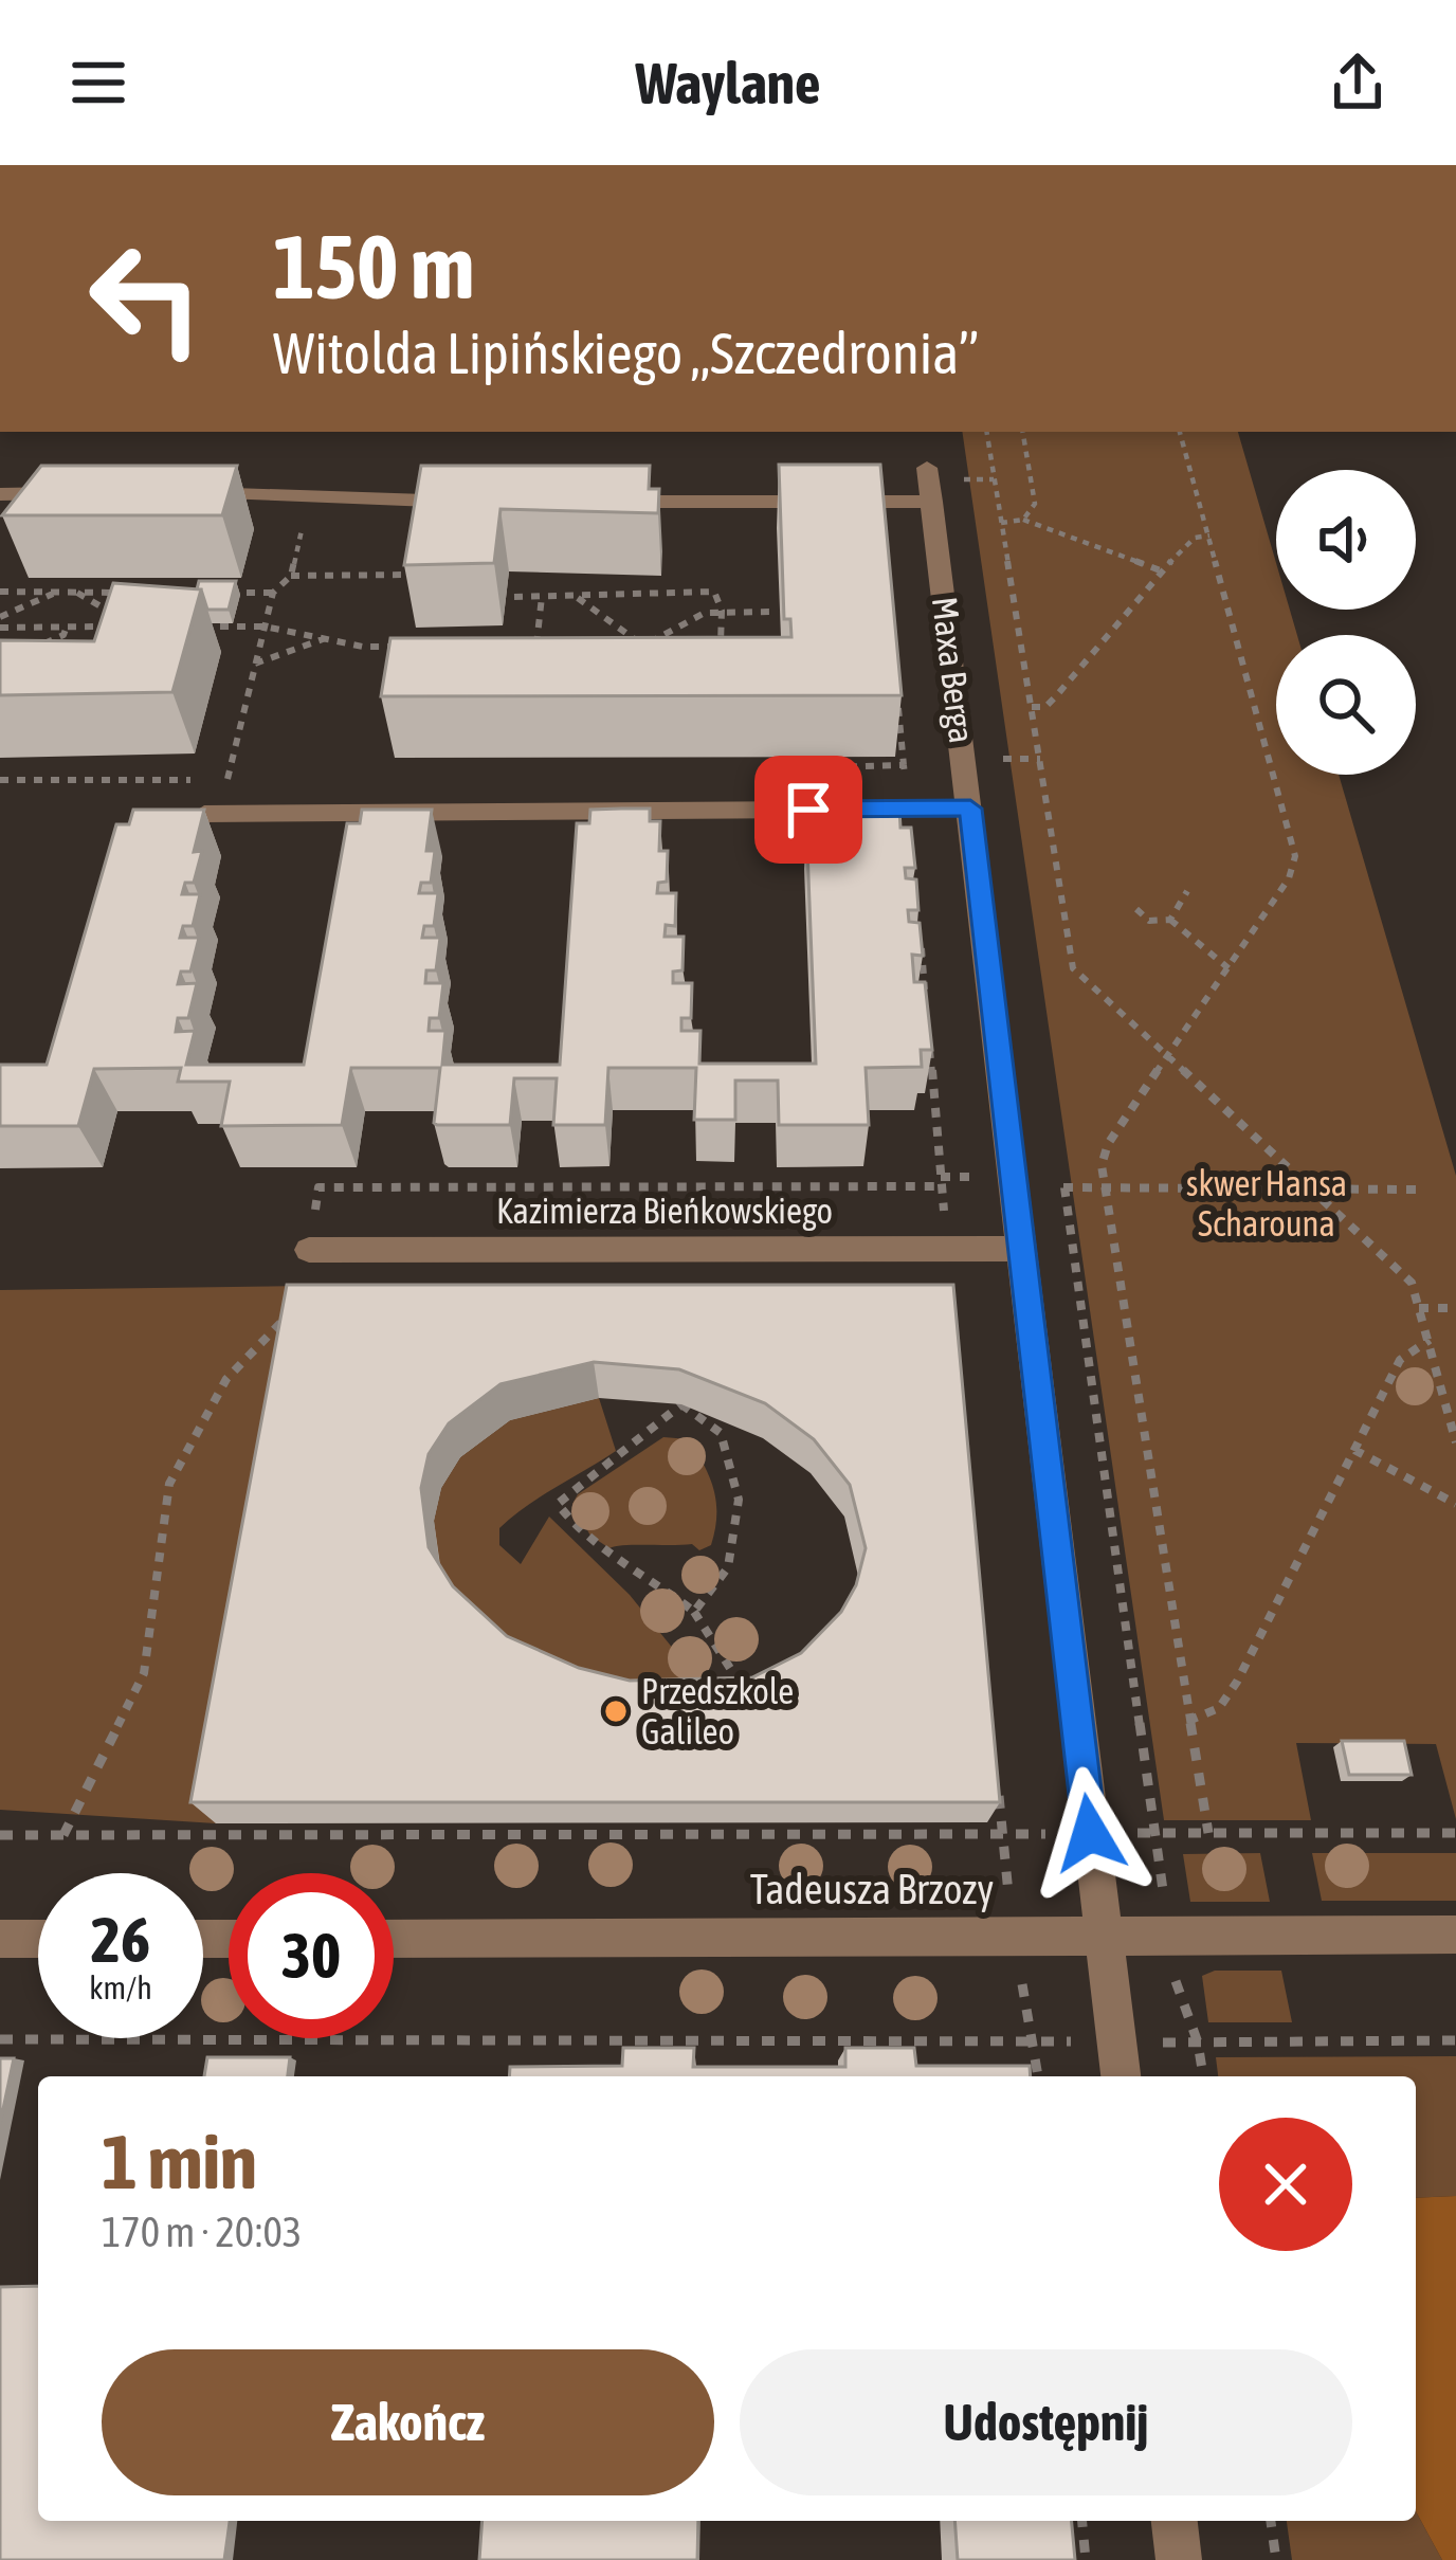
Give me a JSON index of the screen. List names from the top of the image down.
{
  "streets": {
    "street": ["Maxa Berga", "Kazimierza Bieńkowskiego", "Tadeusza Brzozy"]
  },
  "crossings": [
    ["Maxa Berga", "Kazimierza Bieńkowskiego"],
    ["Maxa Berga", "Tadeusza Brzozy"]
  ],
  "parks": ["skwer Hansa Scharouna"],
  "places": ["Przedszkole Galileo"],
  "page": {
    "header": "Waylane",
    "turn": ["150 m", "Witolda Lipińskiego „Szczedronia”"],
    "speed": "26 km/h",
    "limit": "30",
    "heading": ["1 min", "170 m · 20:03"],
    "buttons": ["Zakończ", "Udostępnij"]
  }
}
